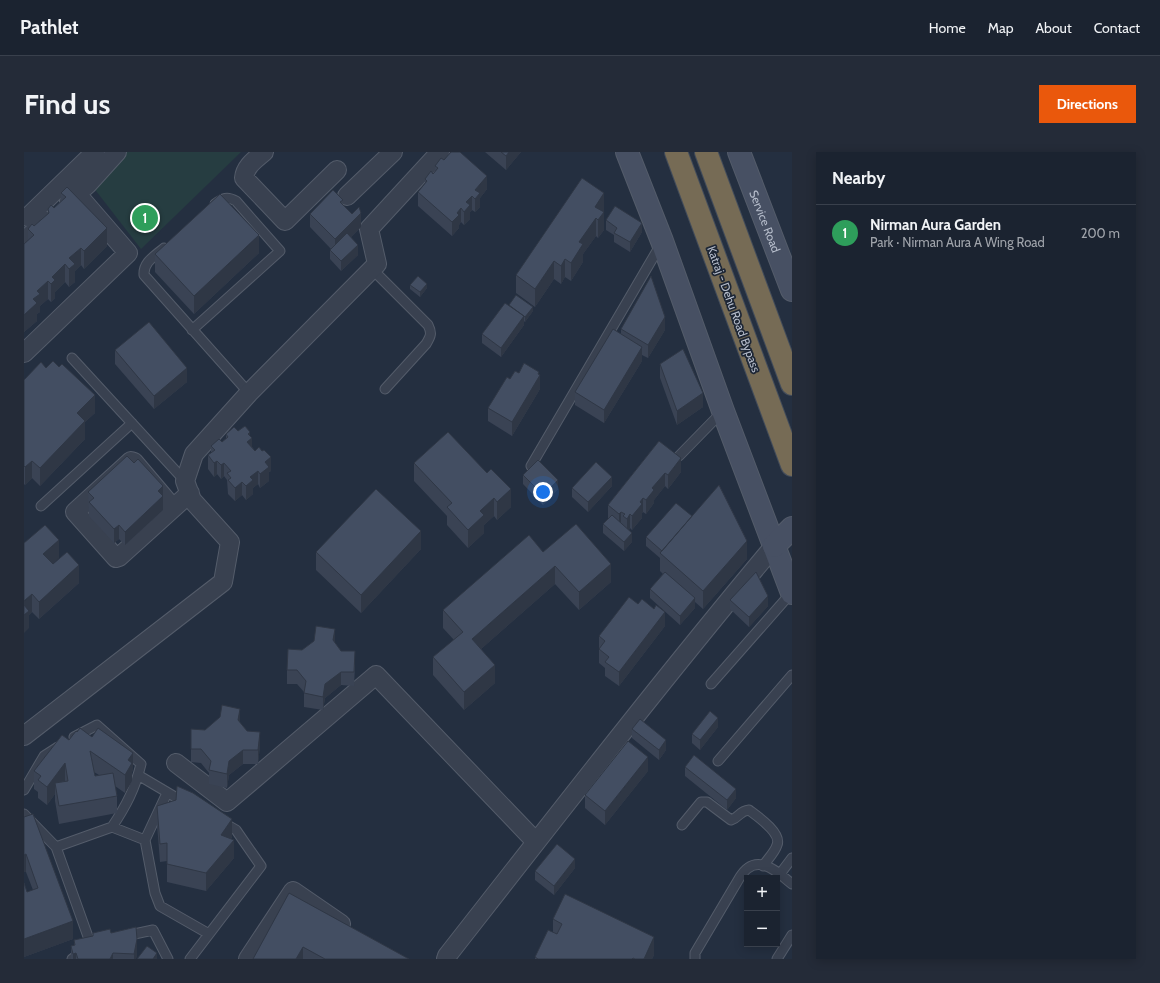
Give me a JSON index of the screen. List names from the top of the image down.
{
  "streets": {
    "highway": ["Katraj - Dehu Road Bypass"],
    "street": ["Service Road"]
  },
  "page": {
    "header": "Pathlet",
    "nav": [
      "Home",
      "Map",
      "About",
      "Contact"
    ],
    "buttons": "Directions",
    "title": "Find us",
    "heading": "Nearby",
    "pins": "1",
    "list": [
      {
        "mark": "1",
        "name": "Nirman Aura Garden",
        "note": "Park · Nirman Aura A Wing Road",
        "value": "200 m"
      }
    ],
    "map_buttons": ["+", "−"]
  }
}
